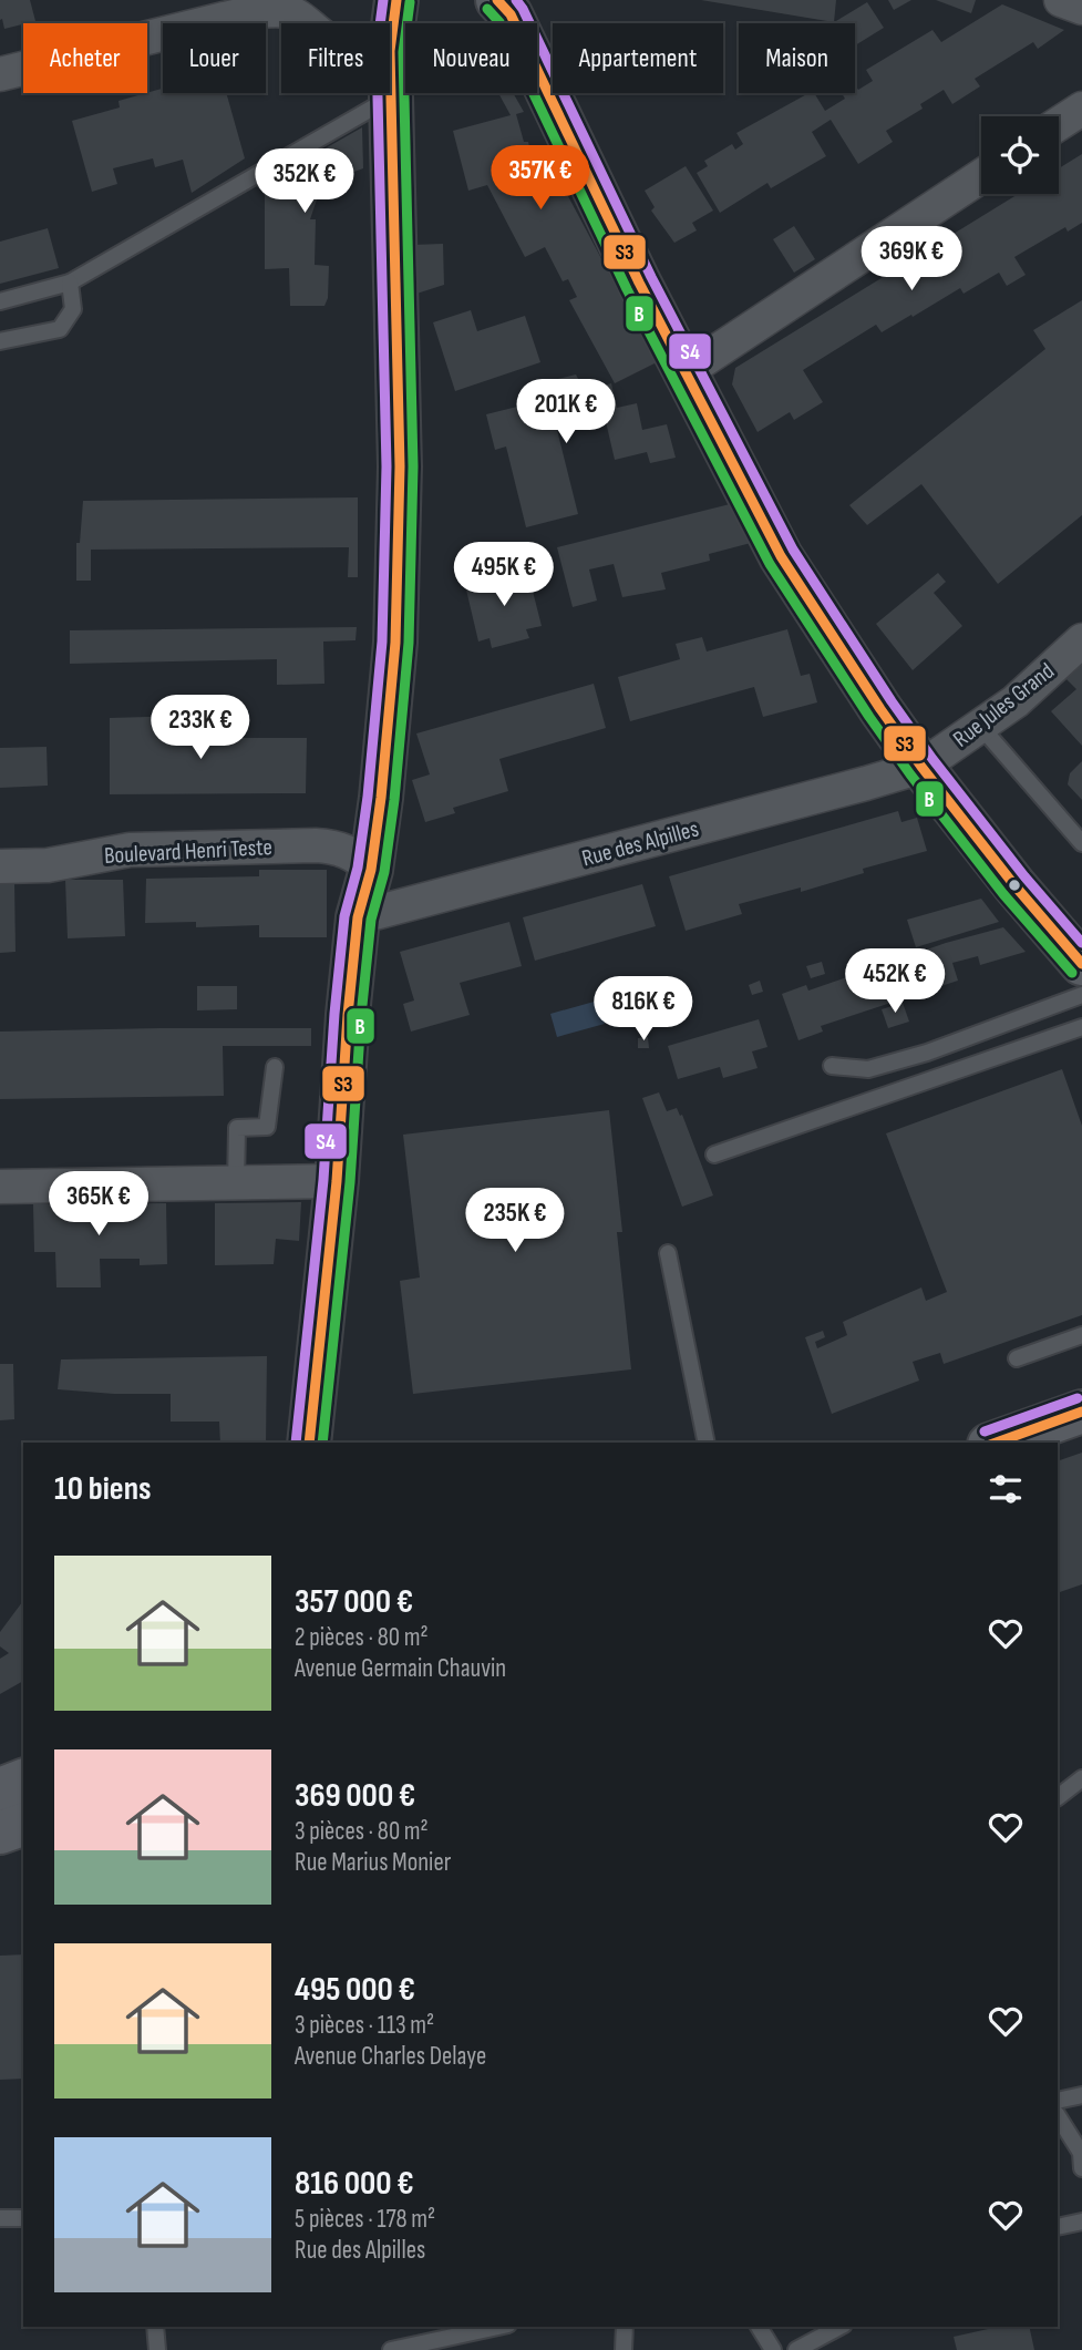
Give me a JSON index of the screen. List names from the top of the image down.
{
  "streets": {
    "street": ["Rue Jules Grand", "Rue des Alpilles", "Boulevard Henri Teste"]
  },
  "crossings": [
    ["Rue Jules Grand", "Rue des Alpilles"]
  ],
  "lines": ["transit line S3", "transit line S4", "transit line B"],
  "page": {
    "chip": [
      "Acheter",
      "Louer",
      "Filtres",
      "Nouveau",
      "Appartement",
      "Maison"
    ],
    "price": [
      "357K €",
      "352K €",
      "369K €",
      "201K €",
      "495K €",
      "233K €",
      "452K €",
      "816K €",
      "365K €",
      "235K €"
    ],
    "heading": "10 biens",
    "list": [
      {
        "name": "357 000 €",
        "note": "2 pièces · 80 m² · Avenue Germain Chauvin"
      },
      {
        "name": "369 000 €",
        "note": "3 pièces · 80 m² · Rue Marius Monier"
      },
      {
        "name": "495 000 €",
        "note": "3 pièces · 113 m² · Avenue Charles Delaye"
      },
      {
        "name": "816 000 €",
        "note": "5 pièces · 178 m² · Rue des Alpilles"
      }
    ]
  }
}
